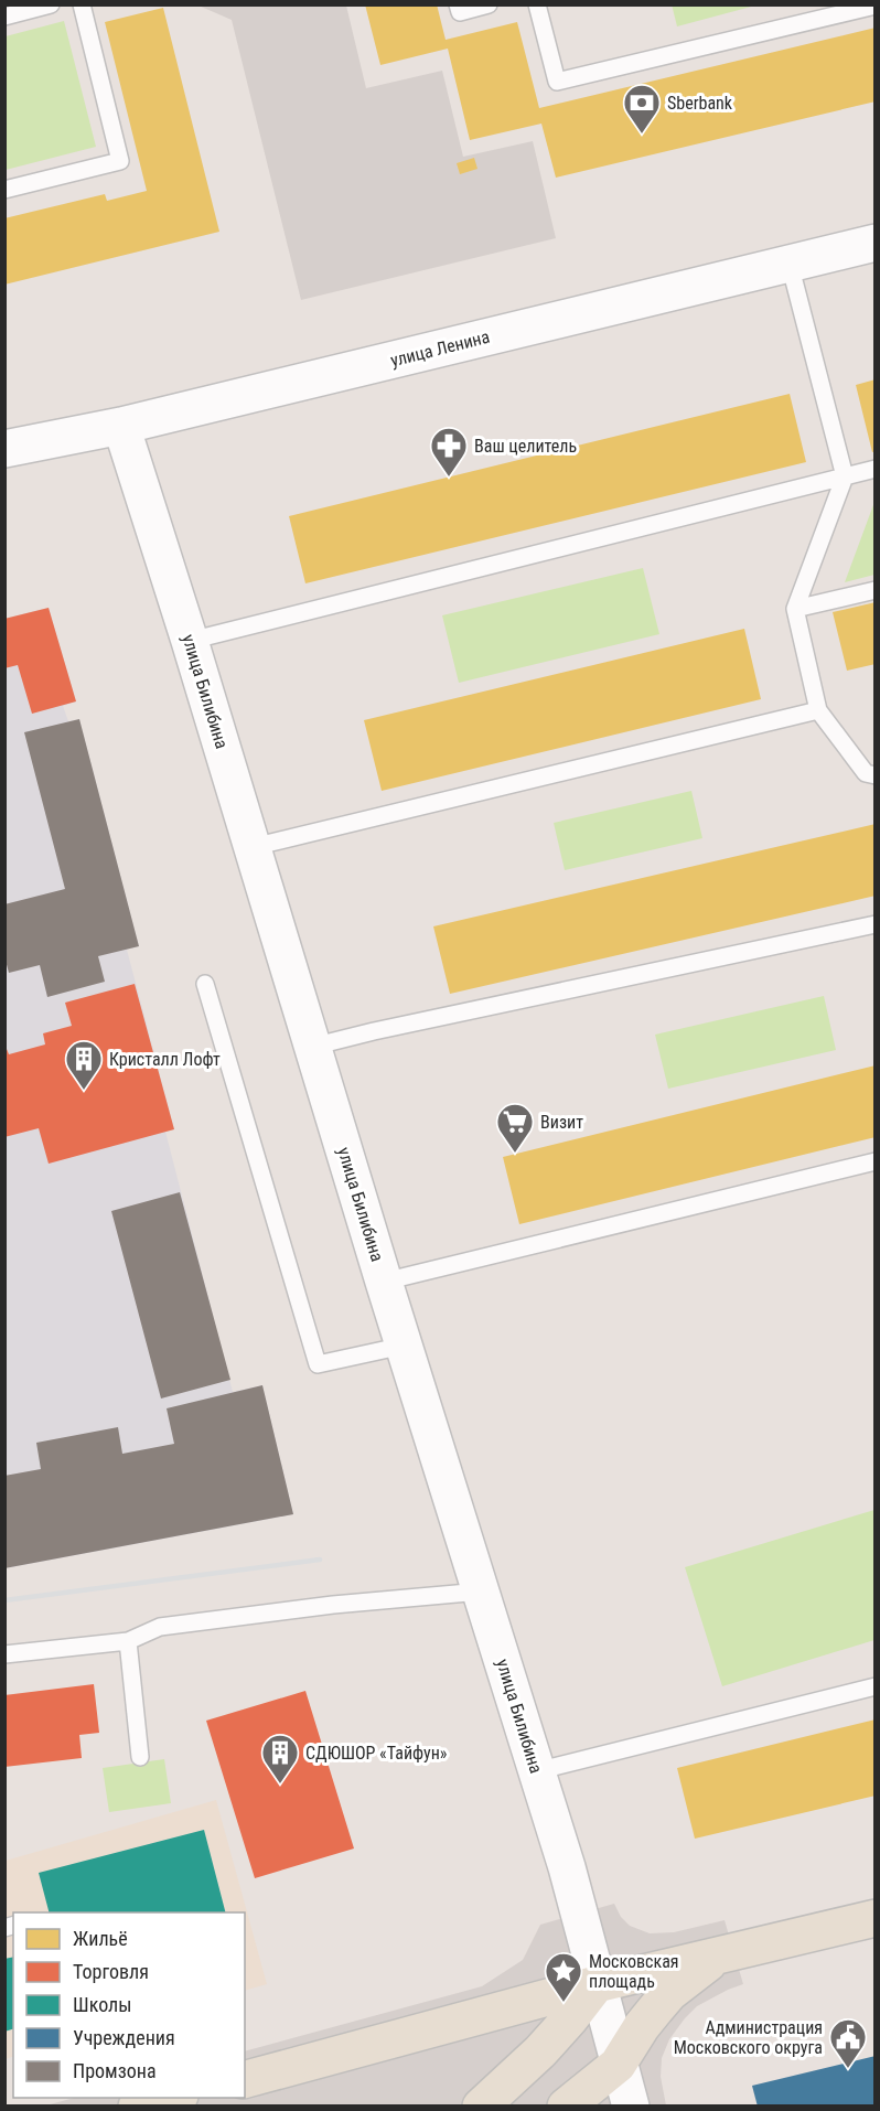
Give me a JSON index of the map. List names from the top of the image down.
{
  "streets": {
    "main road": ["улица Ленина", "улица Билибина"]
  },
  "crossings": [
    ["улица Ленина", "улица Билибина"]
  ],
  "places": {
    "bank": ["Sberbank"],
    "pharmacy": ["Ваш целитель"],
    "building": ["Кристалл Лофт", "СДЮШОР «Тайфун»"],
    "supermarket": ["Визит"],
    "place": ["Московская площадь"],
    "public building": ["Администрация Московского округа"]
  },
  "legend": [
    "Жильё",
    "Торговля",
    "Школы",
    "Учреждения",
    "Промзона"
  ]
}
